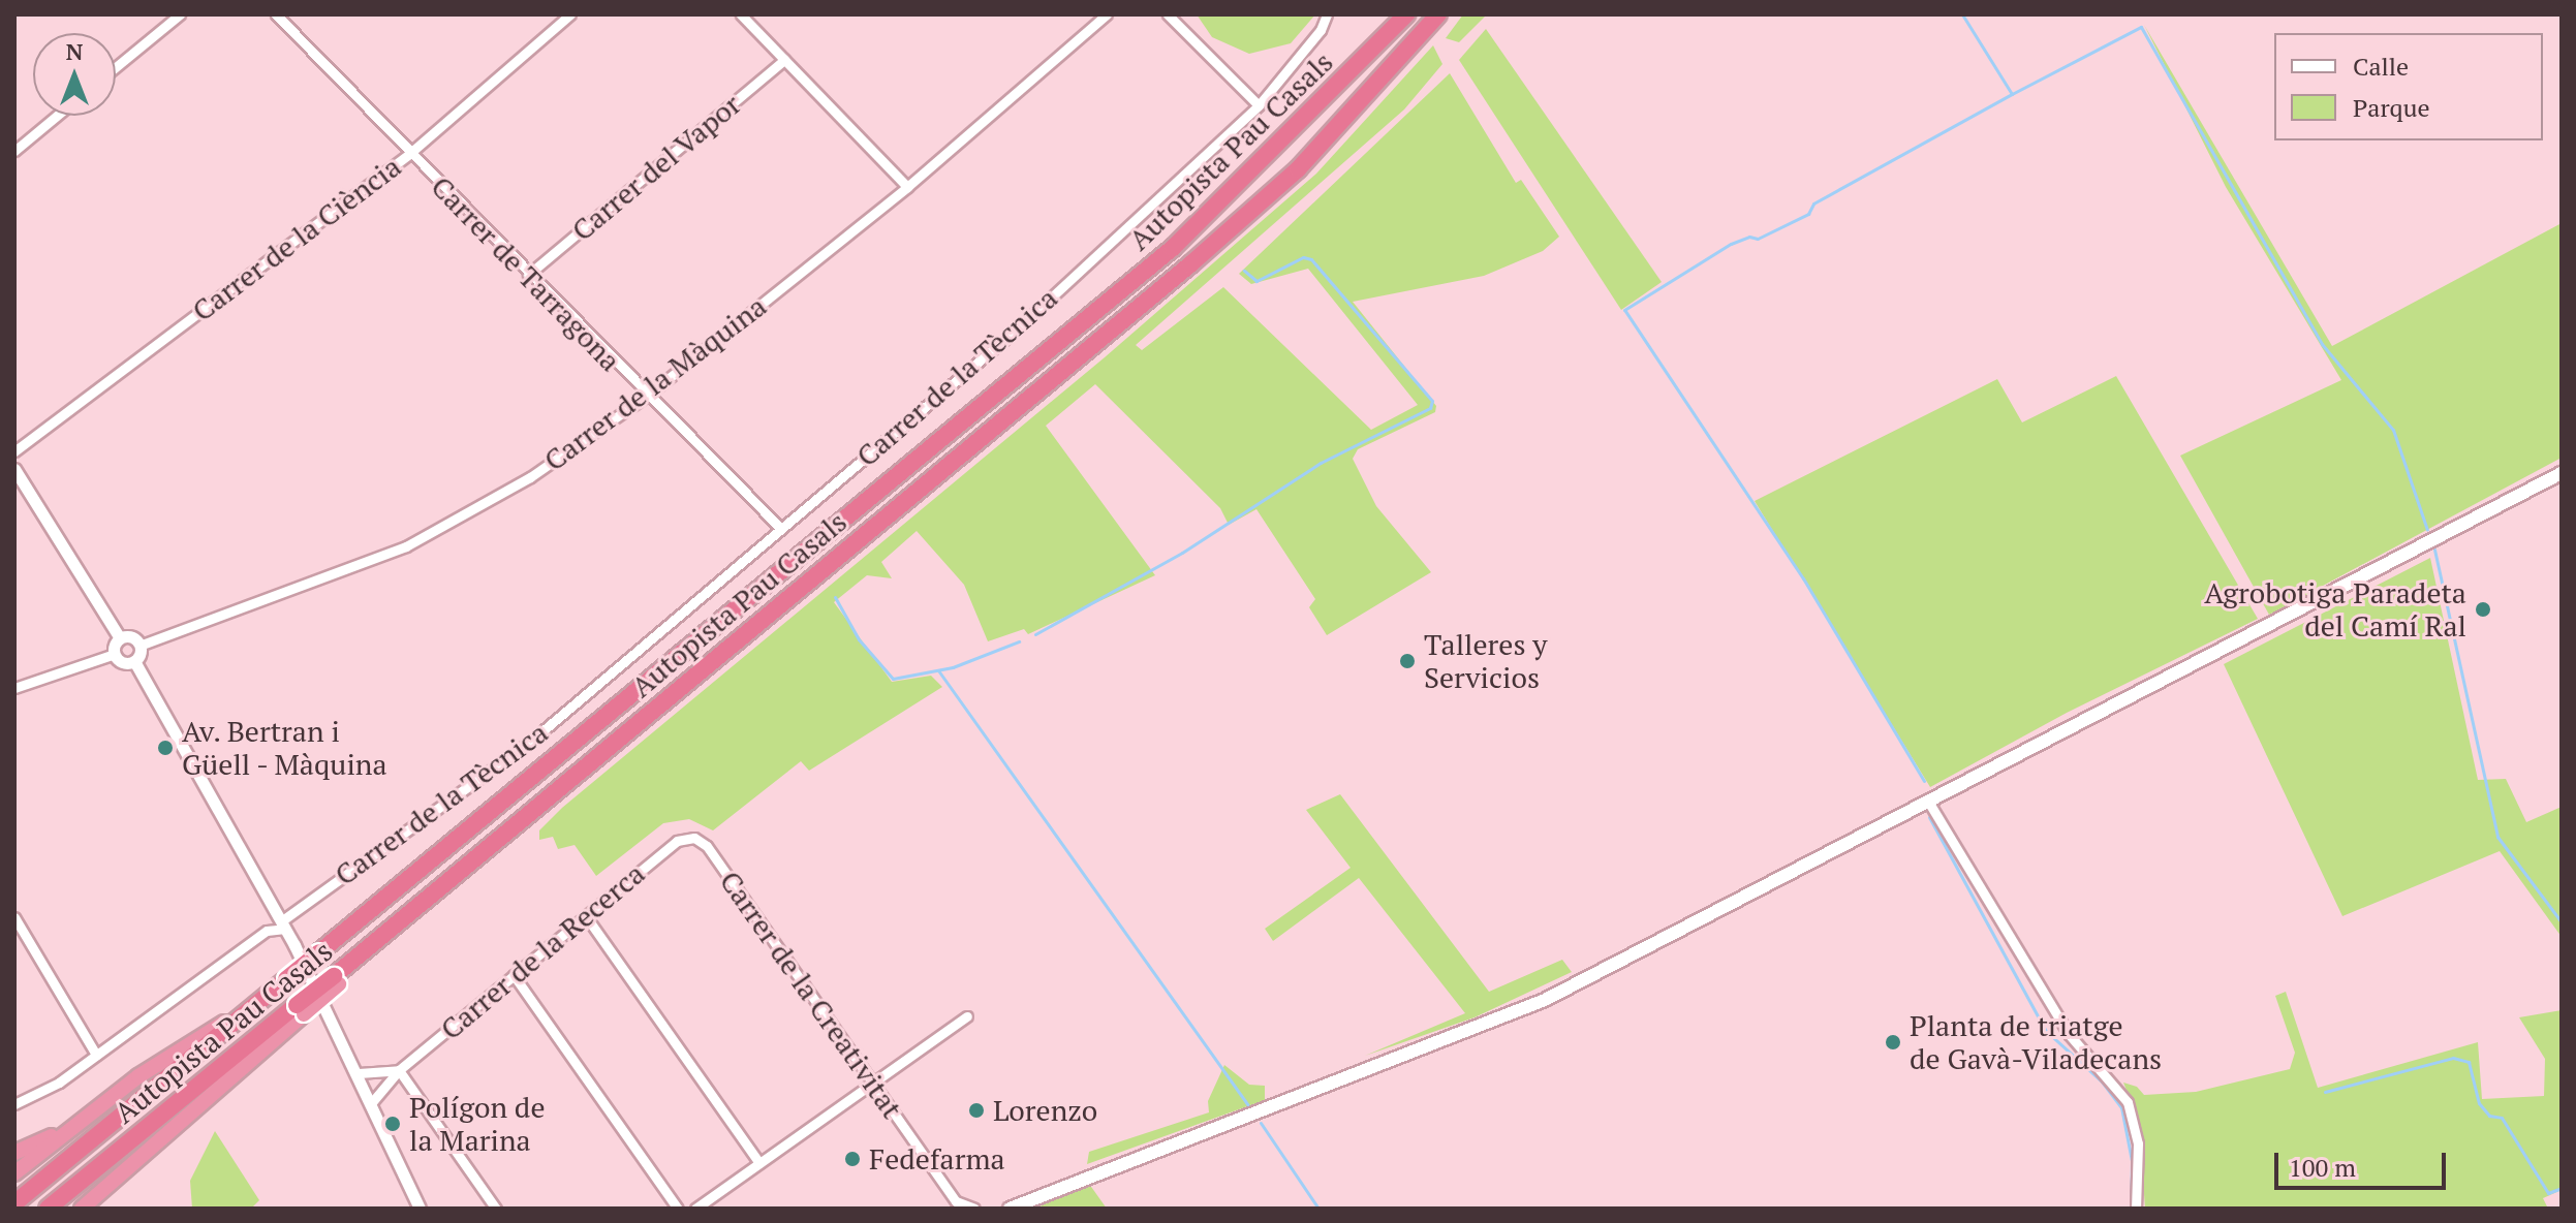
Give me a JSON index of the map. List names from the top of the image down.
{
  "streets": {
    "highway": ["Autopista Pau Casals"],
    "street": [
      "Carrer del Vapor",
      "Carrer de la Ciència",
      "Carrer de Tarragona",
      "Carrer de la Tècnica",
      "Carrer de la Màquina",
      "Carrer de la Recerca",
      "Carrer de la Creativitat"
    ]
  },
  "crossings": [
    ["Carrer del Vapor", "Carrer de Tarragona"],
    ["Carrer de la Ciència", "Carrer de Tarragona"],
    ["Carrer de Tarragona", "Carrer de la Tècnica"],
    ["Carrer de Tarragona", "Carrer de la Màquina"],
    ["Carrer de la Recerca", "Carrer de la Creativitat"]
  ],
  "places": [
    "Agrobotiga Paradeta del Camí Ral",
    "Talleres y Servicios",
    "Av. Bertran i Güell - Màquina",
    "Planta de triatge de Gavà-Viladecans",
    "Lorenzo",
    "Polígon de la Marina",
    "Fedefarma"
  ],
  "legend": ["Calle", "Parque"],
  "scale_bar": "100 m",
  "north": "top"
}
